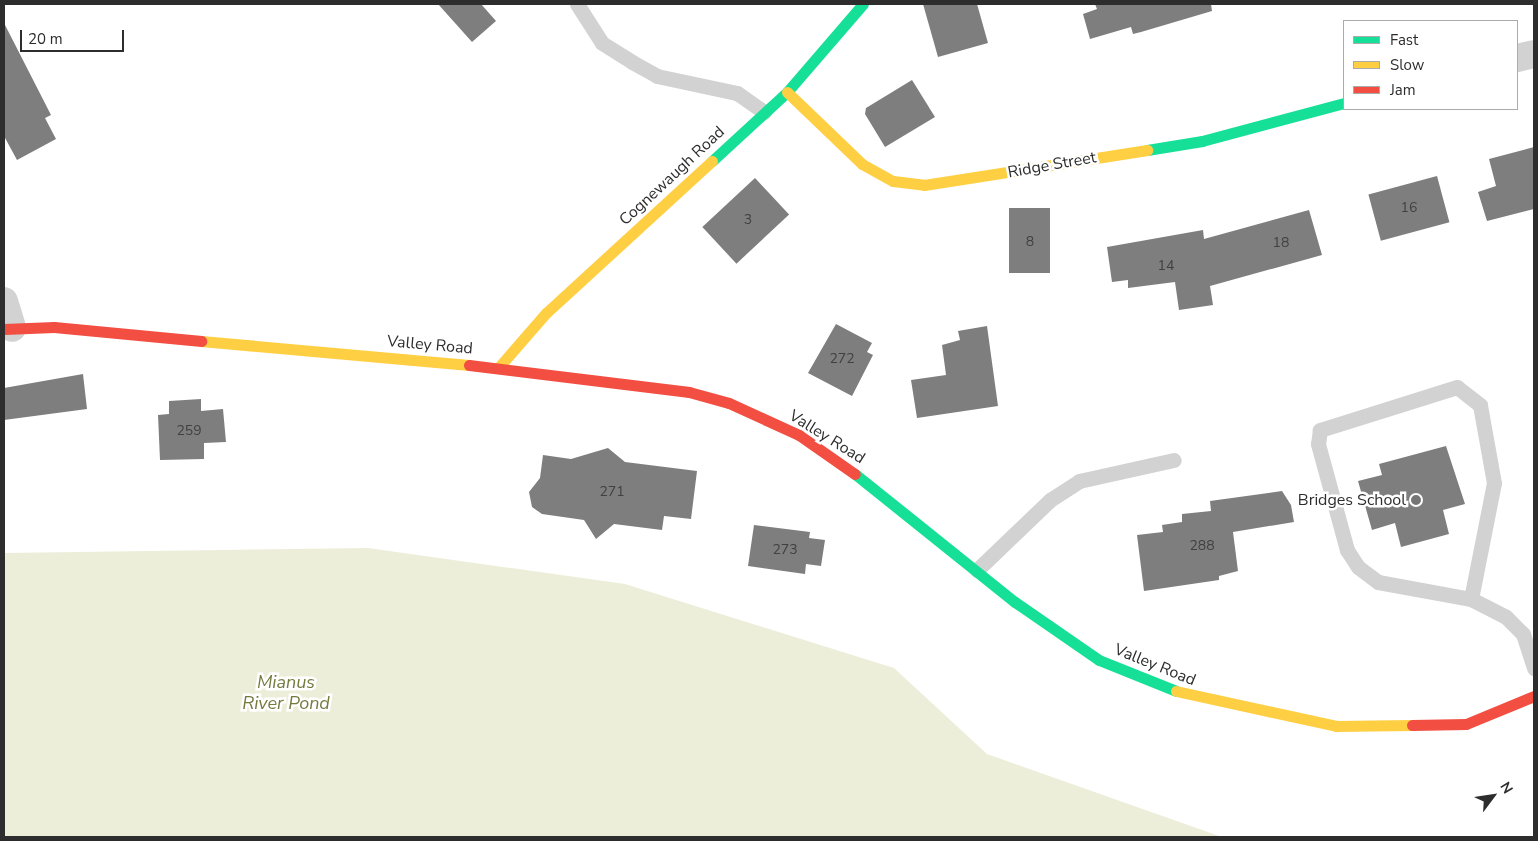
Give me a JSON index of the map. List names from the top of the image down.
{
  "streets": {
    "main road": ["Ridge Street", "Cognewaugh Road", "Valley Road"]
  },
  "crossings": [
    ["Ridge Street", "Cognewaugh Road"],
    ["Cognewaugh Road", "Valley Road"]
  ],
  "water": ["Mianus River Pond"],
  "places": ["Bridges School"],
  "house_numbers": [
    "16",
    "3",
    "8",
    "18",
    "14",
    "272",
    "259",
    "271",
    "288",
    "273"
  ],
  "legend": ["Fast", "Slow", "Jam"],
  "scale_bar": "20 m",
  "north": "top right"
}
